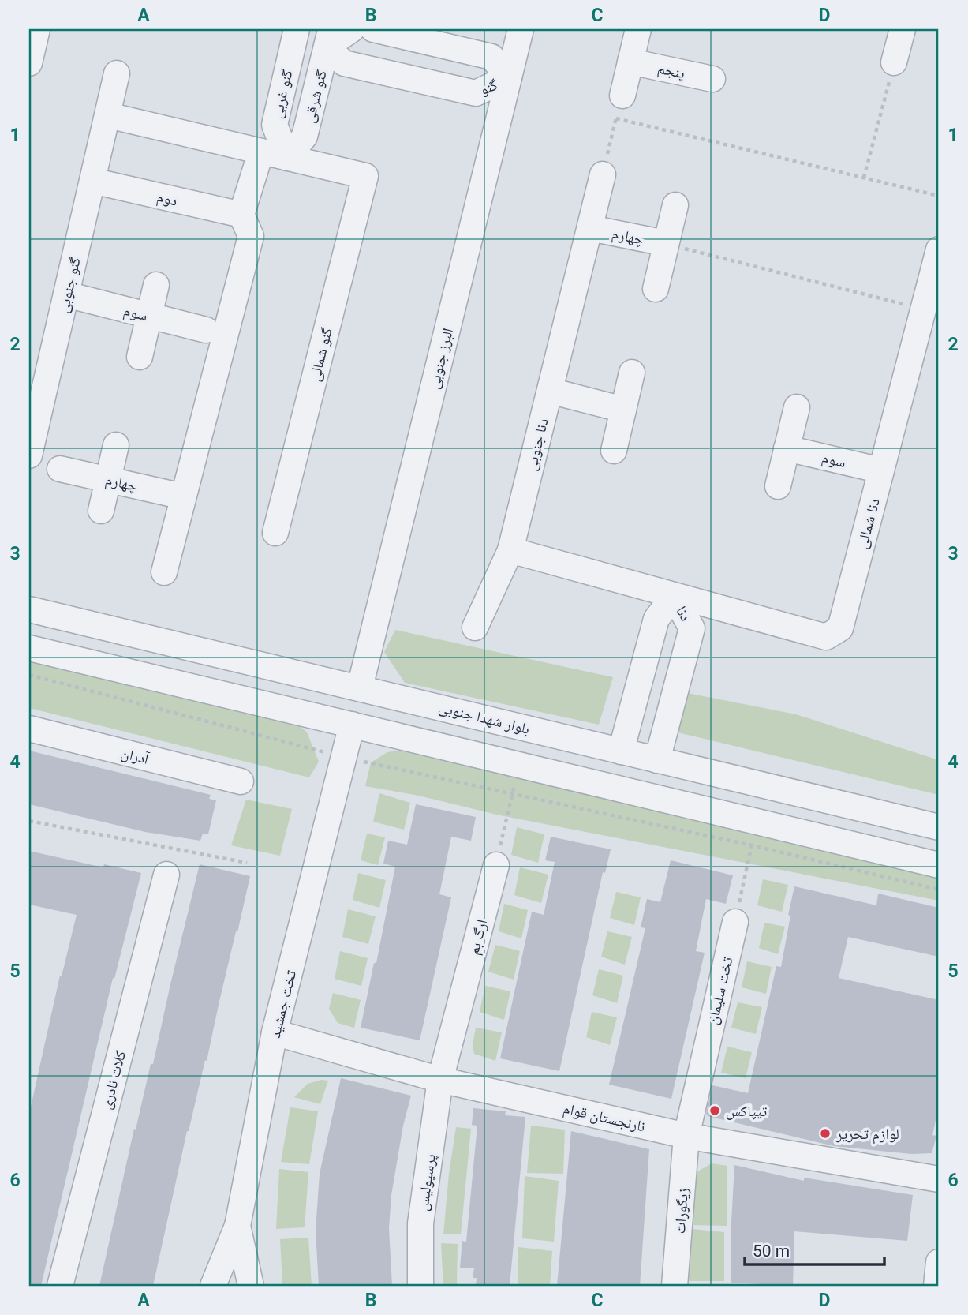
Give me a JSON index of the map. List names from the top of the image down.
{
  "streets": {
    "street": [
      "پنجم",
      "گنو",
      "گنو غربی",
      "گنو شرقی",
      "دوم",
      "چهارم",
      "گنو جنوبی",
      "سوم",
      "گنو شمالی",
      "البرز جنوبی",
      "دنا جنوبی",
      "دنا شمالی",
      "دنا",
      "بلوار شهدا جنوبی",
      "آدران",
      "ارگ بم",
      "تخت سلیمان",
      "تخت جمشید",
      "کلات نادری",
      "نارنجستان قوام",
      "پرسپولیس",
      "زیگورات"
    ]
  },
  "crossings": [
    ["گنو", "گنو شرقی"],
    ["گنو", "البرز جنوبی"],
    ["گنو غربی", "گنو شرقی"],
    ["گنو غربی", "گنو شمالی"],
    ["گنو شرقی", "گنو شمالی"],
    ["دوم", "گنو جنوبی"],
    ["چهارم", "دنا جنوبی"],
    ["گنو جنوبی", "سوم"],
    ["سوم", "دنا شمالی"],
    ["البرز جنوبی", "بلوار شهدا جنوبی"],
    ["دنا شمالی", "دنا"],
    ["دنا", "بلوار شهدا جنوبی"],
    ["ارگ بم", "نارنجستان قوام"],
    ["ارگ بم", "پرسپولیس"],
    ["تخت سلیمان", "نارنجستان قوام"],
    ["تخت سلیمان", "زیگورات"],
    ["تخت جمشید", "نارنجستان قوام"],
    ["نارنجستان قوام", "پرسپولیس"],
    ["نارنجستان قوام", "زیگورات"]
  ],
  "places": ["تیپاکس", "لوازم تحریر"],
  "scale_bar": "50 m",
  "grid": {
    "columns": [
      "A",
      "B",
      "C",
      "D"
    ],
    "rows": [
      "1",
      "2",
      "3",
      "4",
      "5",
      "6"
    ]
  }
}
